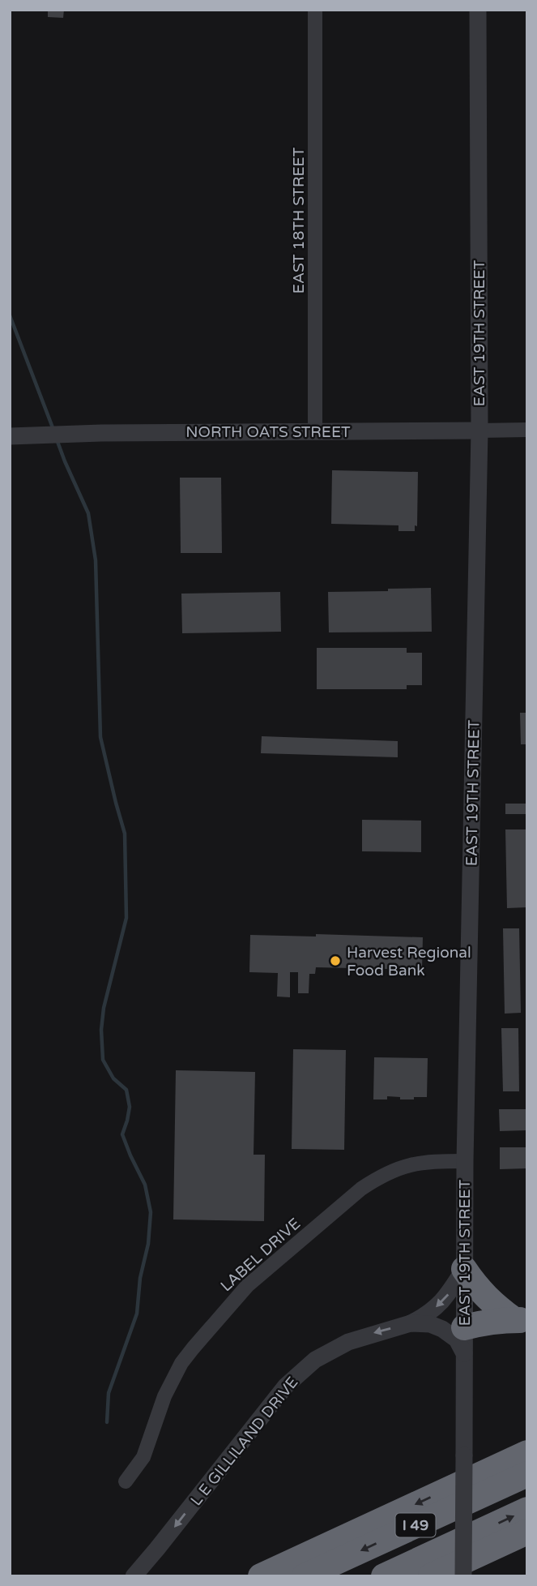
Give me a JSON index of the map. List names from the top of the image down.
{
  "streets": {
    "highway": ["I 49"],
    "street": [
      "EAST 18TH STREET",
      "EAST 19TH STREET",
      "NORTH OATS STREET",
      "LABEL DRIVE",
      "L E GILLILAND DRIVE"
    ]
  },
  "crossings": [
    ["EAST 18TH STREET", "NORTH OATS STREET"],
    ["EAST 19TH STREET", "NORTH OATS STREET"],
    ["EAST 19TH STREET", "LABEL DRIVE"],
    ["EAST 19TH STREET", "L E GILLILAND DRIVE"]
  ],
  "one_way": ["L E GILLILAND DRIVE"],
  "places": ["Harvest Regional Food Bank"]
}
